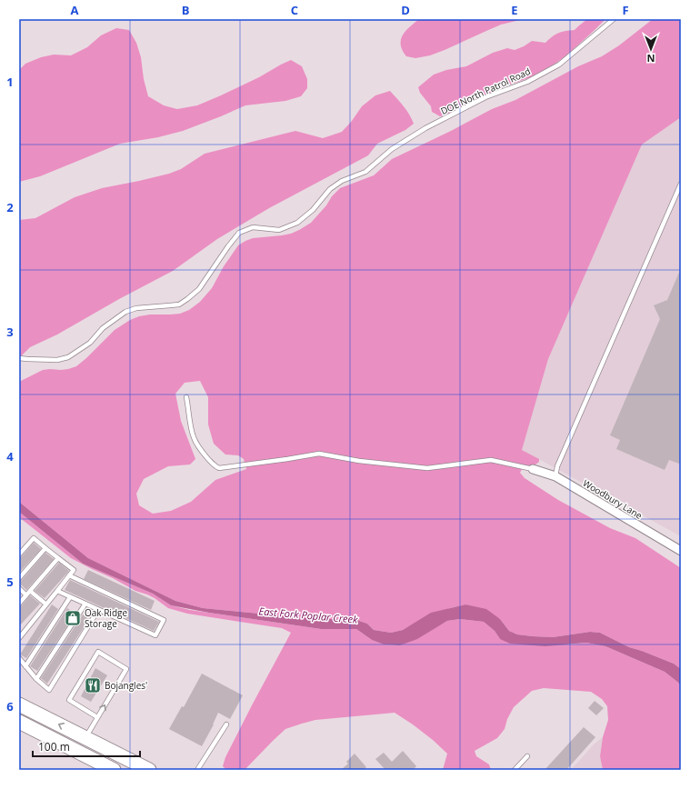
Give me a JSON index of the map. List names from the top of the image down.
{
  "streets": {
    "street": ["Woodbury Lane"],
    "lane": ["DOE North Patrol Road"]
  },
  "water": ["East Fork Poplar Creek"],
  "places": {
    "shop": ["Oak Ridge Storage"],
    "restaurant": ["Bojangles'"]
  },
  "scale_bar": "100 m",
  "north": "bottom",
  "grid": {
    "columns": [
      "A",
      "B",
      "C",
      "D",
      "E",
      "F"
    ],
    "rows": [
      "1",
      "2",
      "3",
      "4",
      "5",
      "6"
    ]
  }
}
